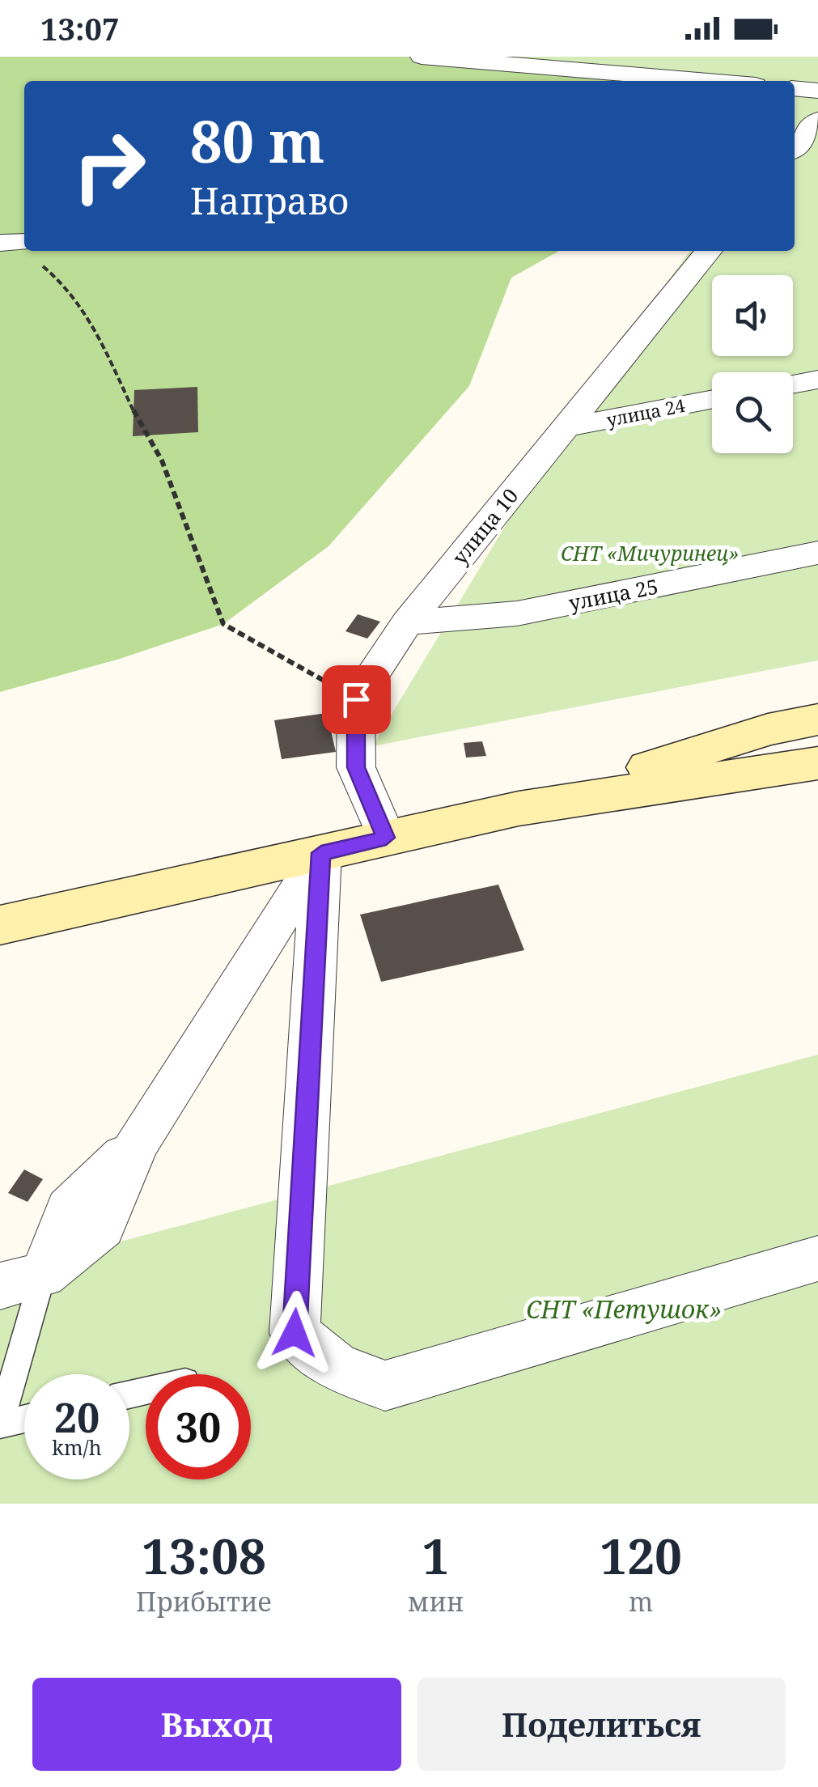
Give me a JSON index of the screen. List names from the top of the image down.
{
  "streets": {
    "street": ["улица 24", "улица 10", "улица 25"]
  },
  "crossings": [
    ["улица 24", "улица 10"],
    ["улица 10", "улица 25"]
  ],
  "parks": ["СНТ «Мичуринец»", "СНТ «Петушок»"],
  "page": {
    "status": "13:07",
    "turn": ["80 m", "Направо"],
    "speed": "20 km/h",
    "limit": "30",
    "eta": [
      "13:08",
      "Прибытие",
      "1",
      "мин",
      "120",
      "m"
    ],
    "buttons": ["Выход", "Поделиться"]
  }
}
